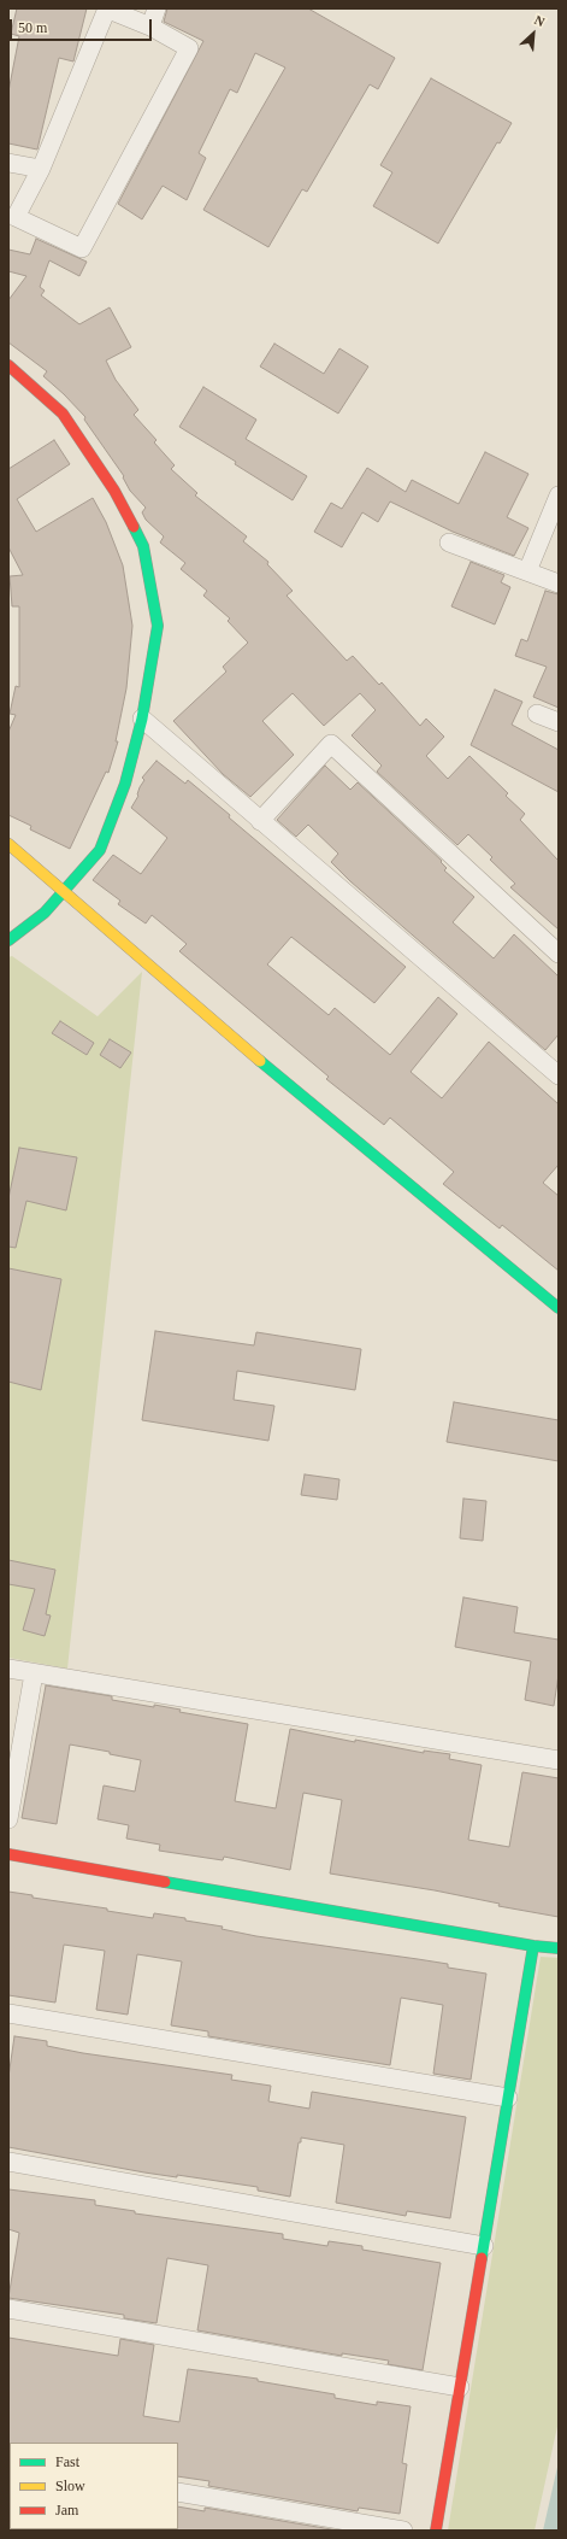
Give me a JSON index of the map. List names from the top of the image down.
{
  "legend": ["Fast", "Slow", "Jam"],
  "scale_bar": "50 m",
  "north": "top right"
}
